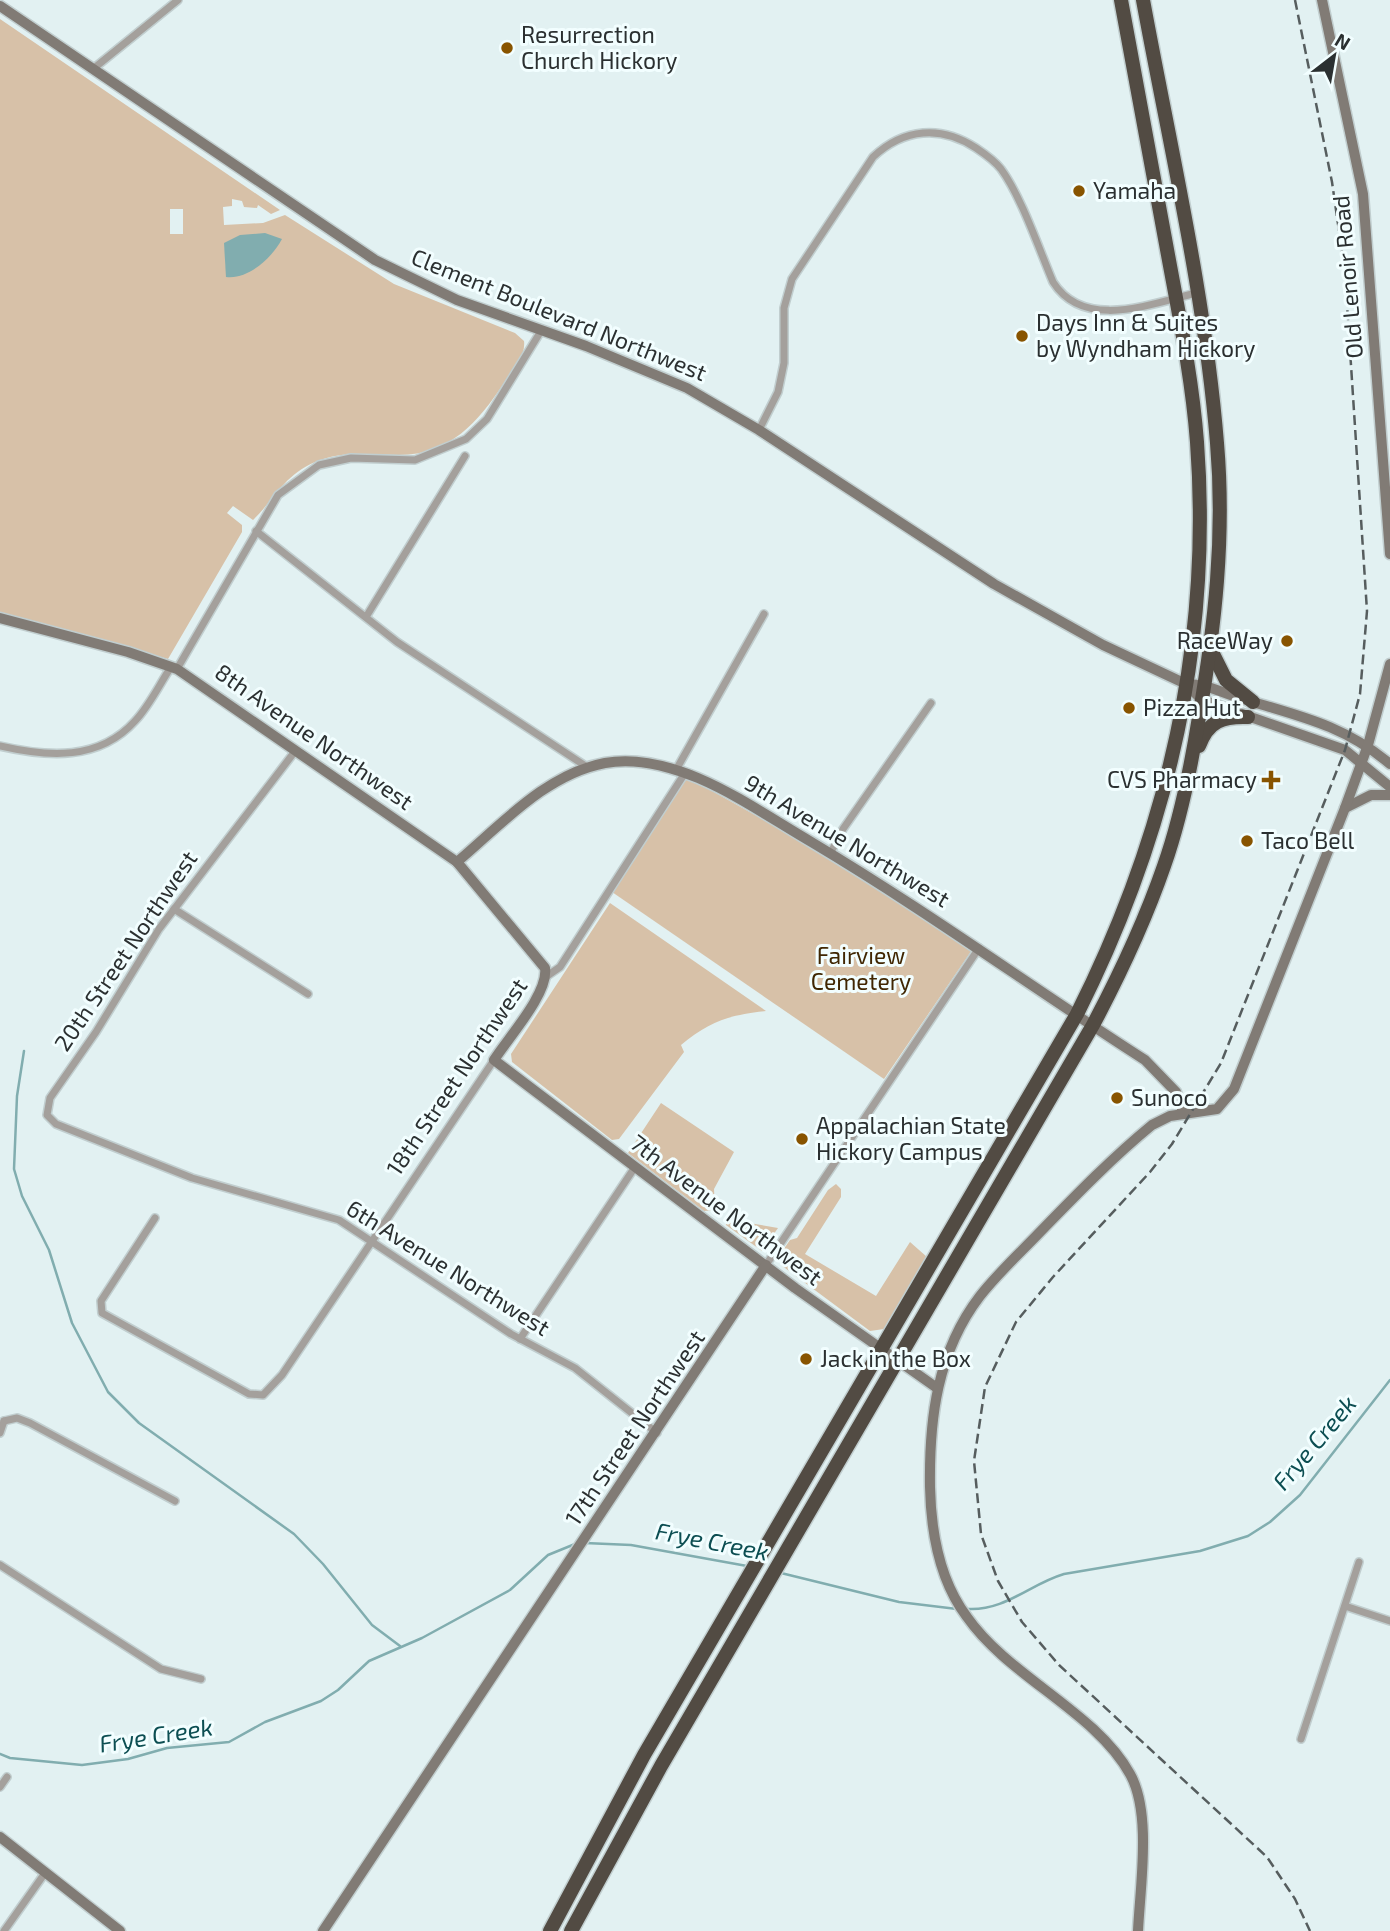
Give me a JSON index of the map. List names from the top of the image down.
{
  "streets": {
    "street": [
      "Old Lenoir Road",
      "Clement Boulevard Northwest",
      "8th Avenue Northwest",
      "9th Avenue Northwest",
      "20th Street Northwest",
      "18th Street Northwest",
      "7th Avenue Northwest",
      "6th Avenue Northwest",
      "17th Street Northwest"
    ]
  },
  "crossings": [
    ["8th Avenue Northwest", "9th Avenue Northwest"],
    ["8th Avenue Northwest", "20th Street Northwest"],
    ["8th Avenue Northwest", "18th Street Northwest"],
    ["9th Avenue Northwest", "18th Street Northwest"],
    ["9th Avenue Northwest", "17th Street Northwest"],
    ["20th Street Northwest", "6th Avenue Northwest"],
    ["18th Street Northwest", "7th Avenue Northwest"],
    ["18th Street Northwest", "6th Avenue Northwest"],
    ["7th Avenue Northwest", "17th Street Northwest"],
    ["6th Avenue Northwest", "17th Street Northwest"]
  ],
  "water": ["Frye Creek"],
  "parks": ["Fairview Cemetery"],
  "places": {
    "other": [
      "Resurrection Church Hickory",
      "Yamaha",
      "Days Inn & Suites by Wyndham Hickory",
      "RaceWay",
      "Pizza Hut",
      "Taco Bell",
      "Sunoco",
      "Appalachian State Hickory Campus",
      "Jack in the Box"
    ],
    "health": ["CVS Pharmacy"]
  },
  "north": "top right"
}
